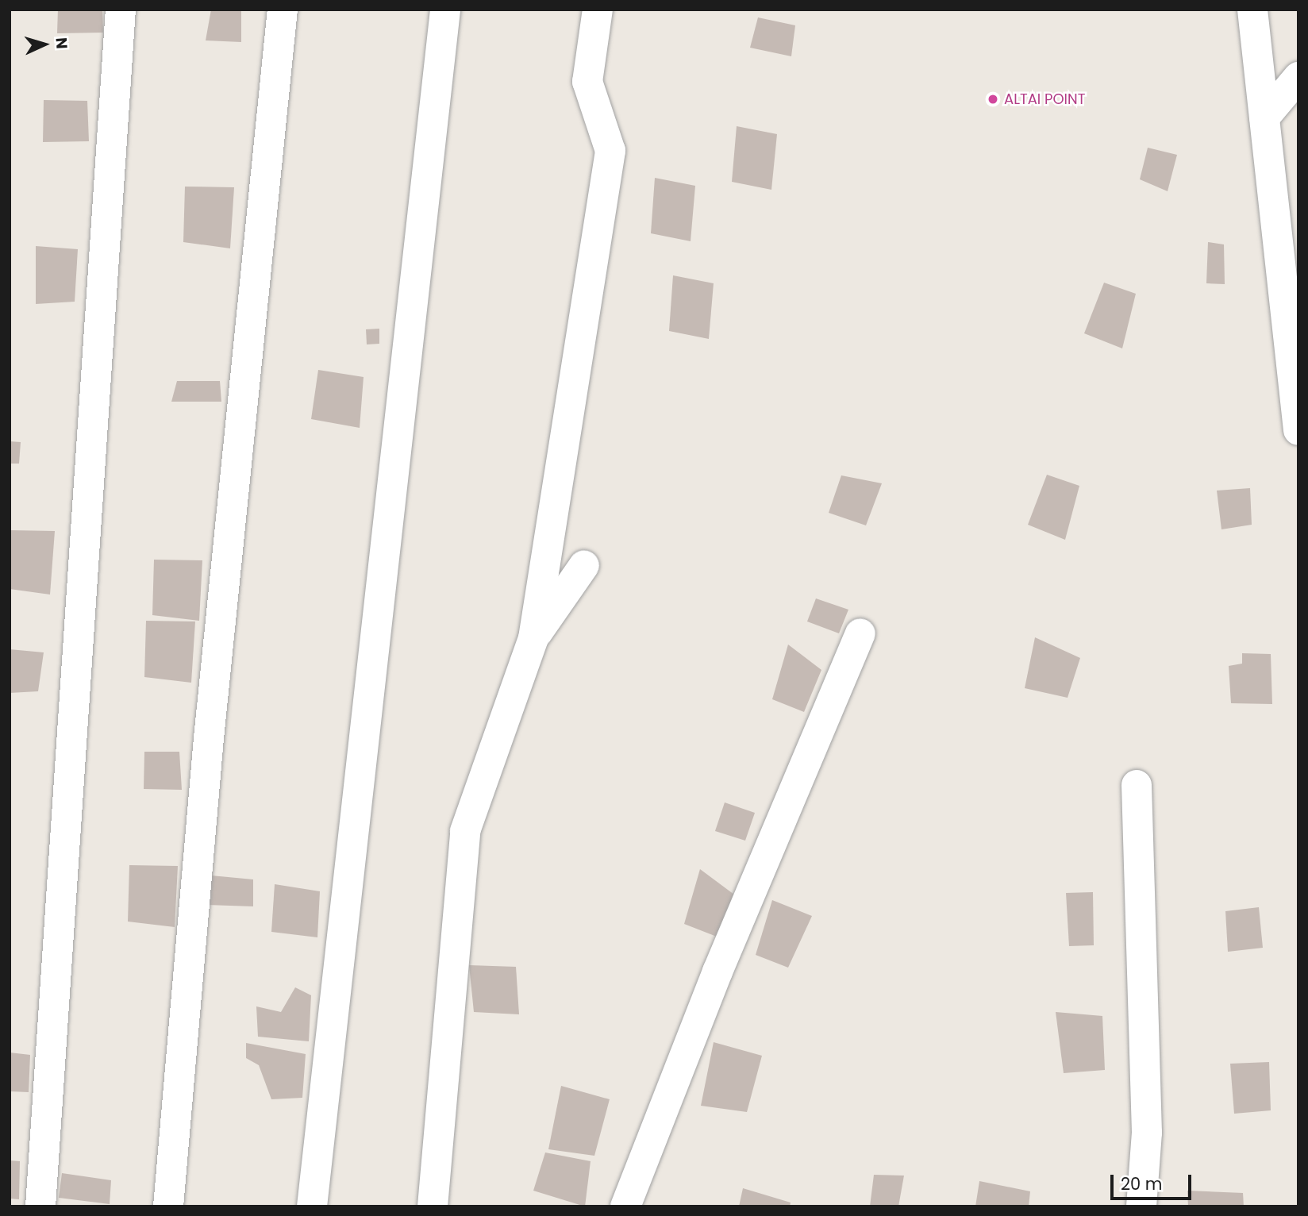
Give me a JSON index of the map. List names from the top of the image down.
{
  "places": ["ALTAI POINT"],
  "scale_bar": "20 m",
  "north": "right"
}
